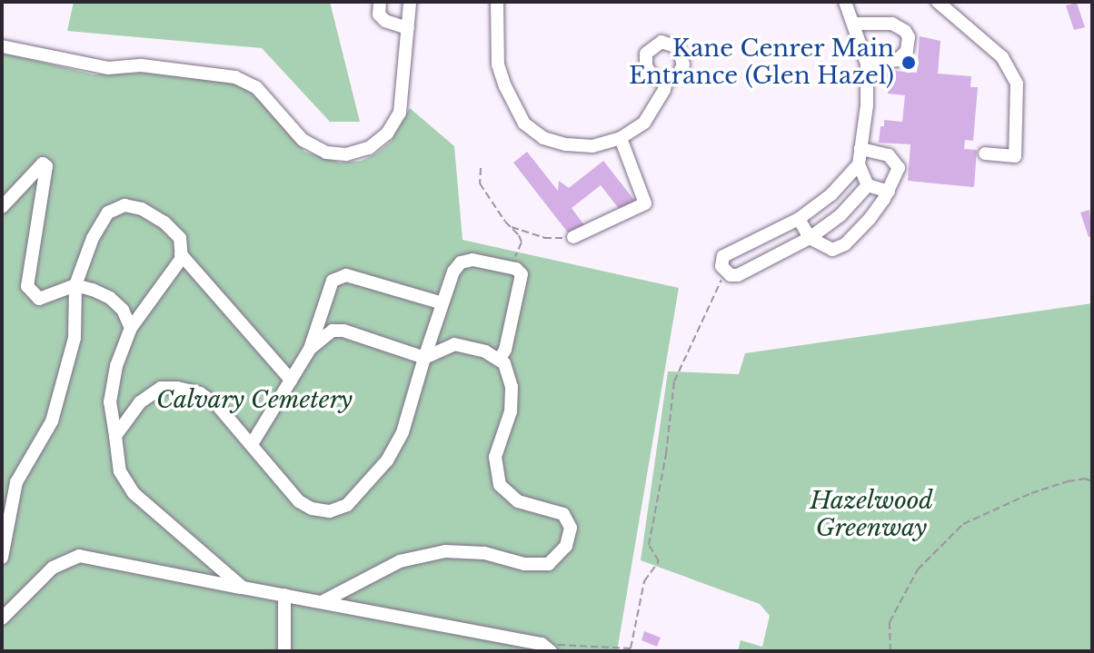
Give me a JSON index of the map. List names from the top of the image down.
{
  "parks": ["Calvary Cemetery", "Hazelwood Greenway"],
  "places": ["Kane Cenrer Main Entrance (Glen Hazel)"]
}
